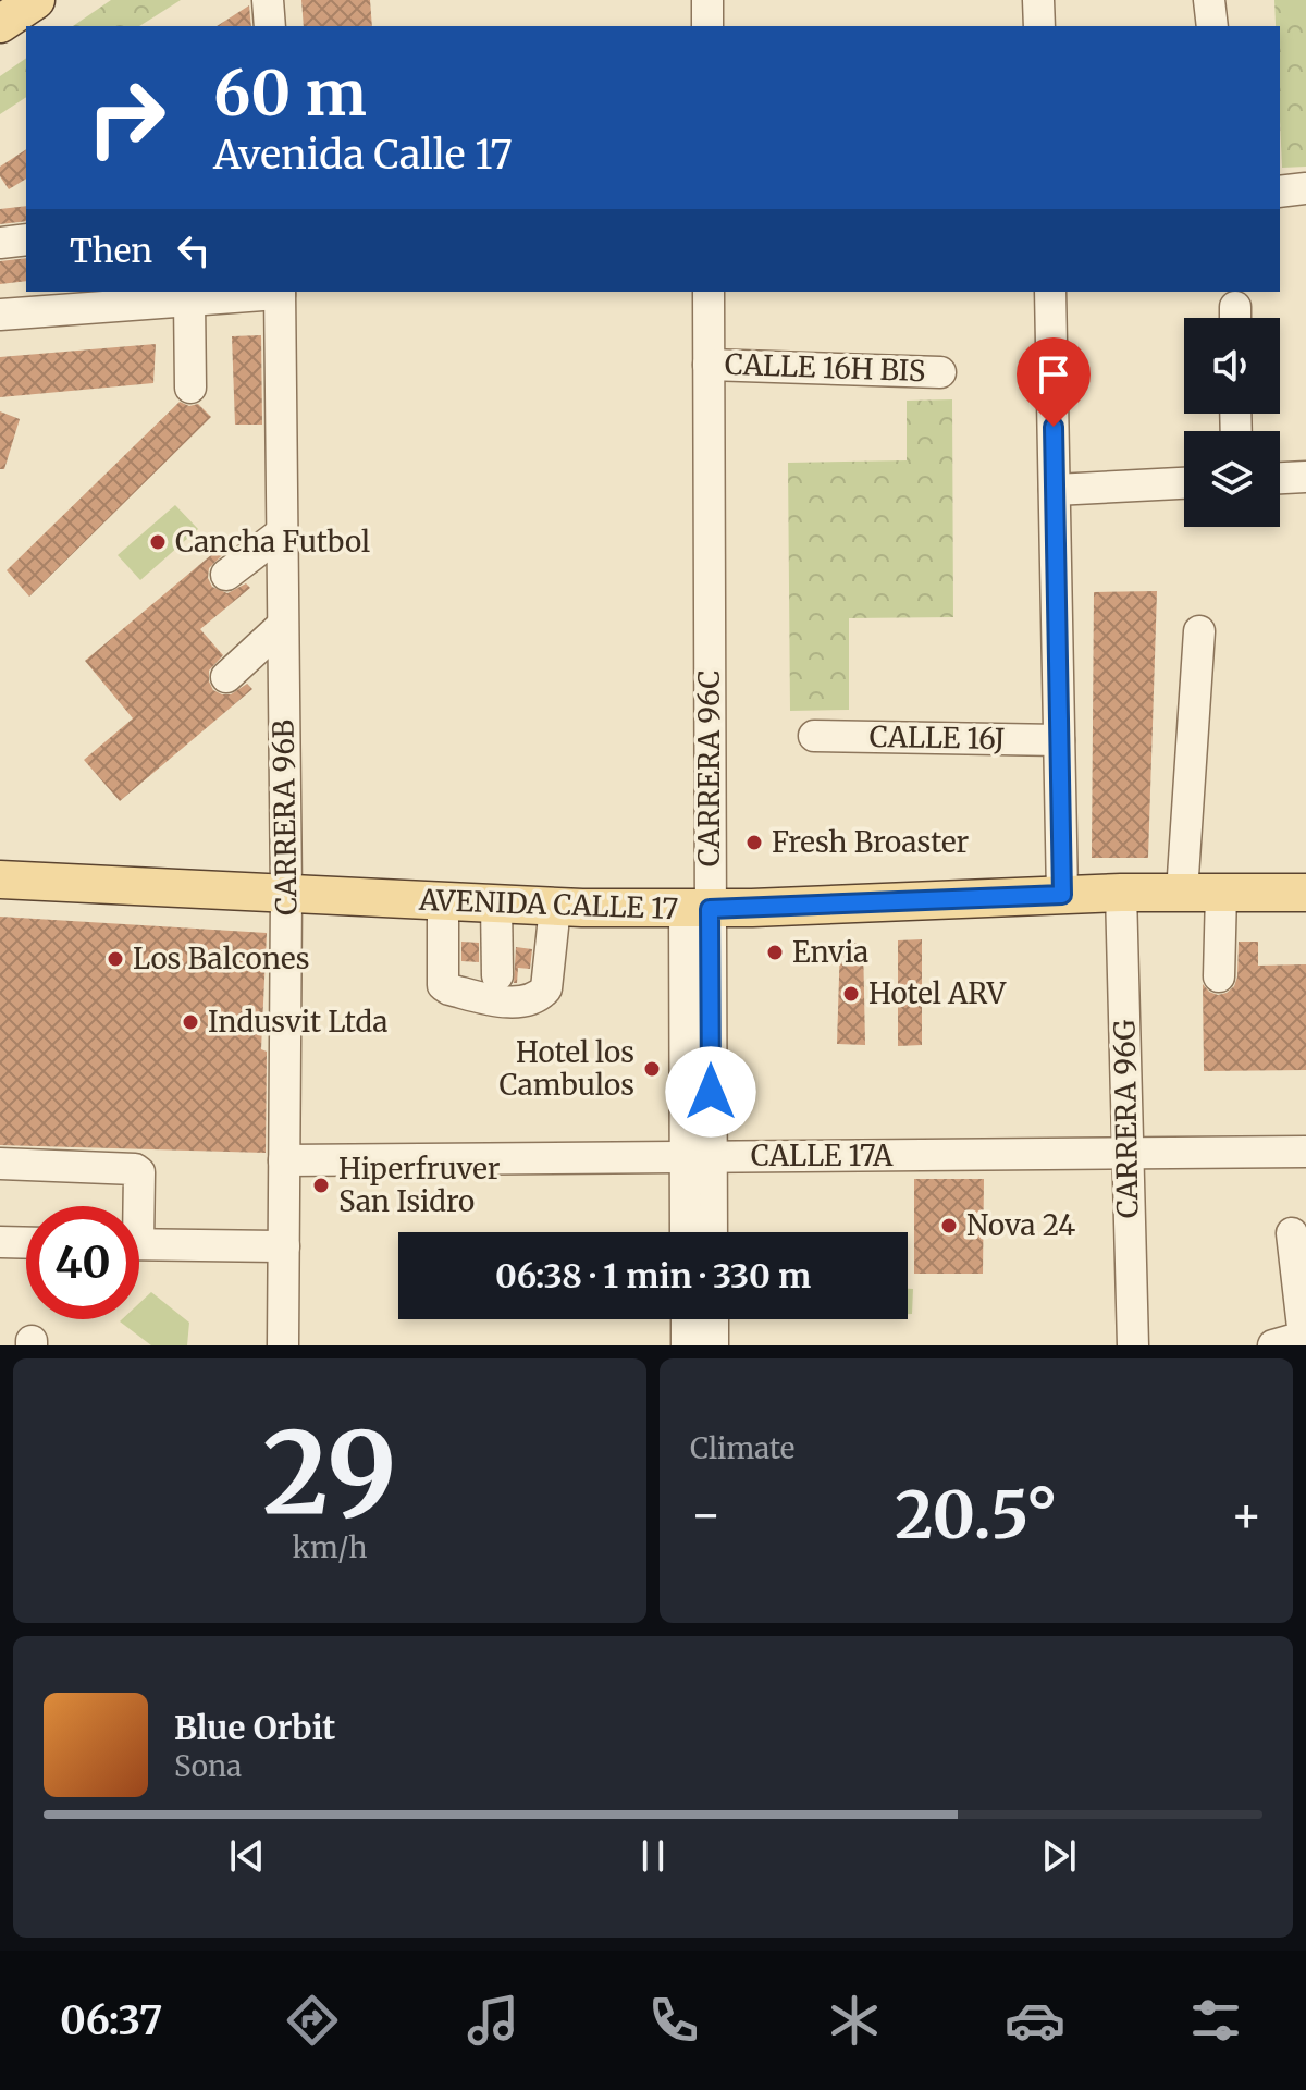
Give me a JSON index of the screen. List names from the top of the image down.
{
  "streets": {
    "main road": ["AVENIDA CALLE 17"],
    "street": [
      "CALLE 16H BIS",
      "CALLE 16J",
      "CARRERA 96C",
      "CARRERA 96B",
      "CARRERA 96G",
      "CALLE 17A"
    ]
  },
  "crossings": [
    ["CALLE 16H BIS", "CARRERA 96C"],
    ["CARRERA 96C", "AVENIDA CALLE 17"],
    ["CARRERA 96C", "CALLE 17A"],
    ["CARRERA 96B", "AVENIDA CALLE 17"],
    ["CARRERA 96B", "CALLE 17A"],
    ["AVENIDA CALLE 17", "CARRERA 96G"],
    ["CARRERA 96G", "CALLE 17A"]
  ],
  "places": [
    "Cancha Futbol",
    "Fresh Broaster",
    "Envia",
    "Los Balcones",
    "Hotel ARV",
    "Indusvit Ltda",
    "Hotel los Cambulos",
    "Hiperfruver San Isidro",
    "Nova 24"
  ],
  "page": {
    "turn": ["60 m", "Avenida Calle 17"],
    "then": "Then",
    "limit": "40",
    "trip": "06:38 · 1 min · 330 m",
    "tile": [
      ["29", "km/h"],
      "Climate"
    ],
    "heat": ["−", "20.5°", "+"],
    "song": ["Blue Orbit", "Sona"],
    "tabs": "06:37"
  }
}
